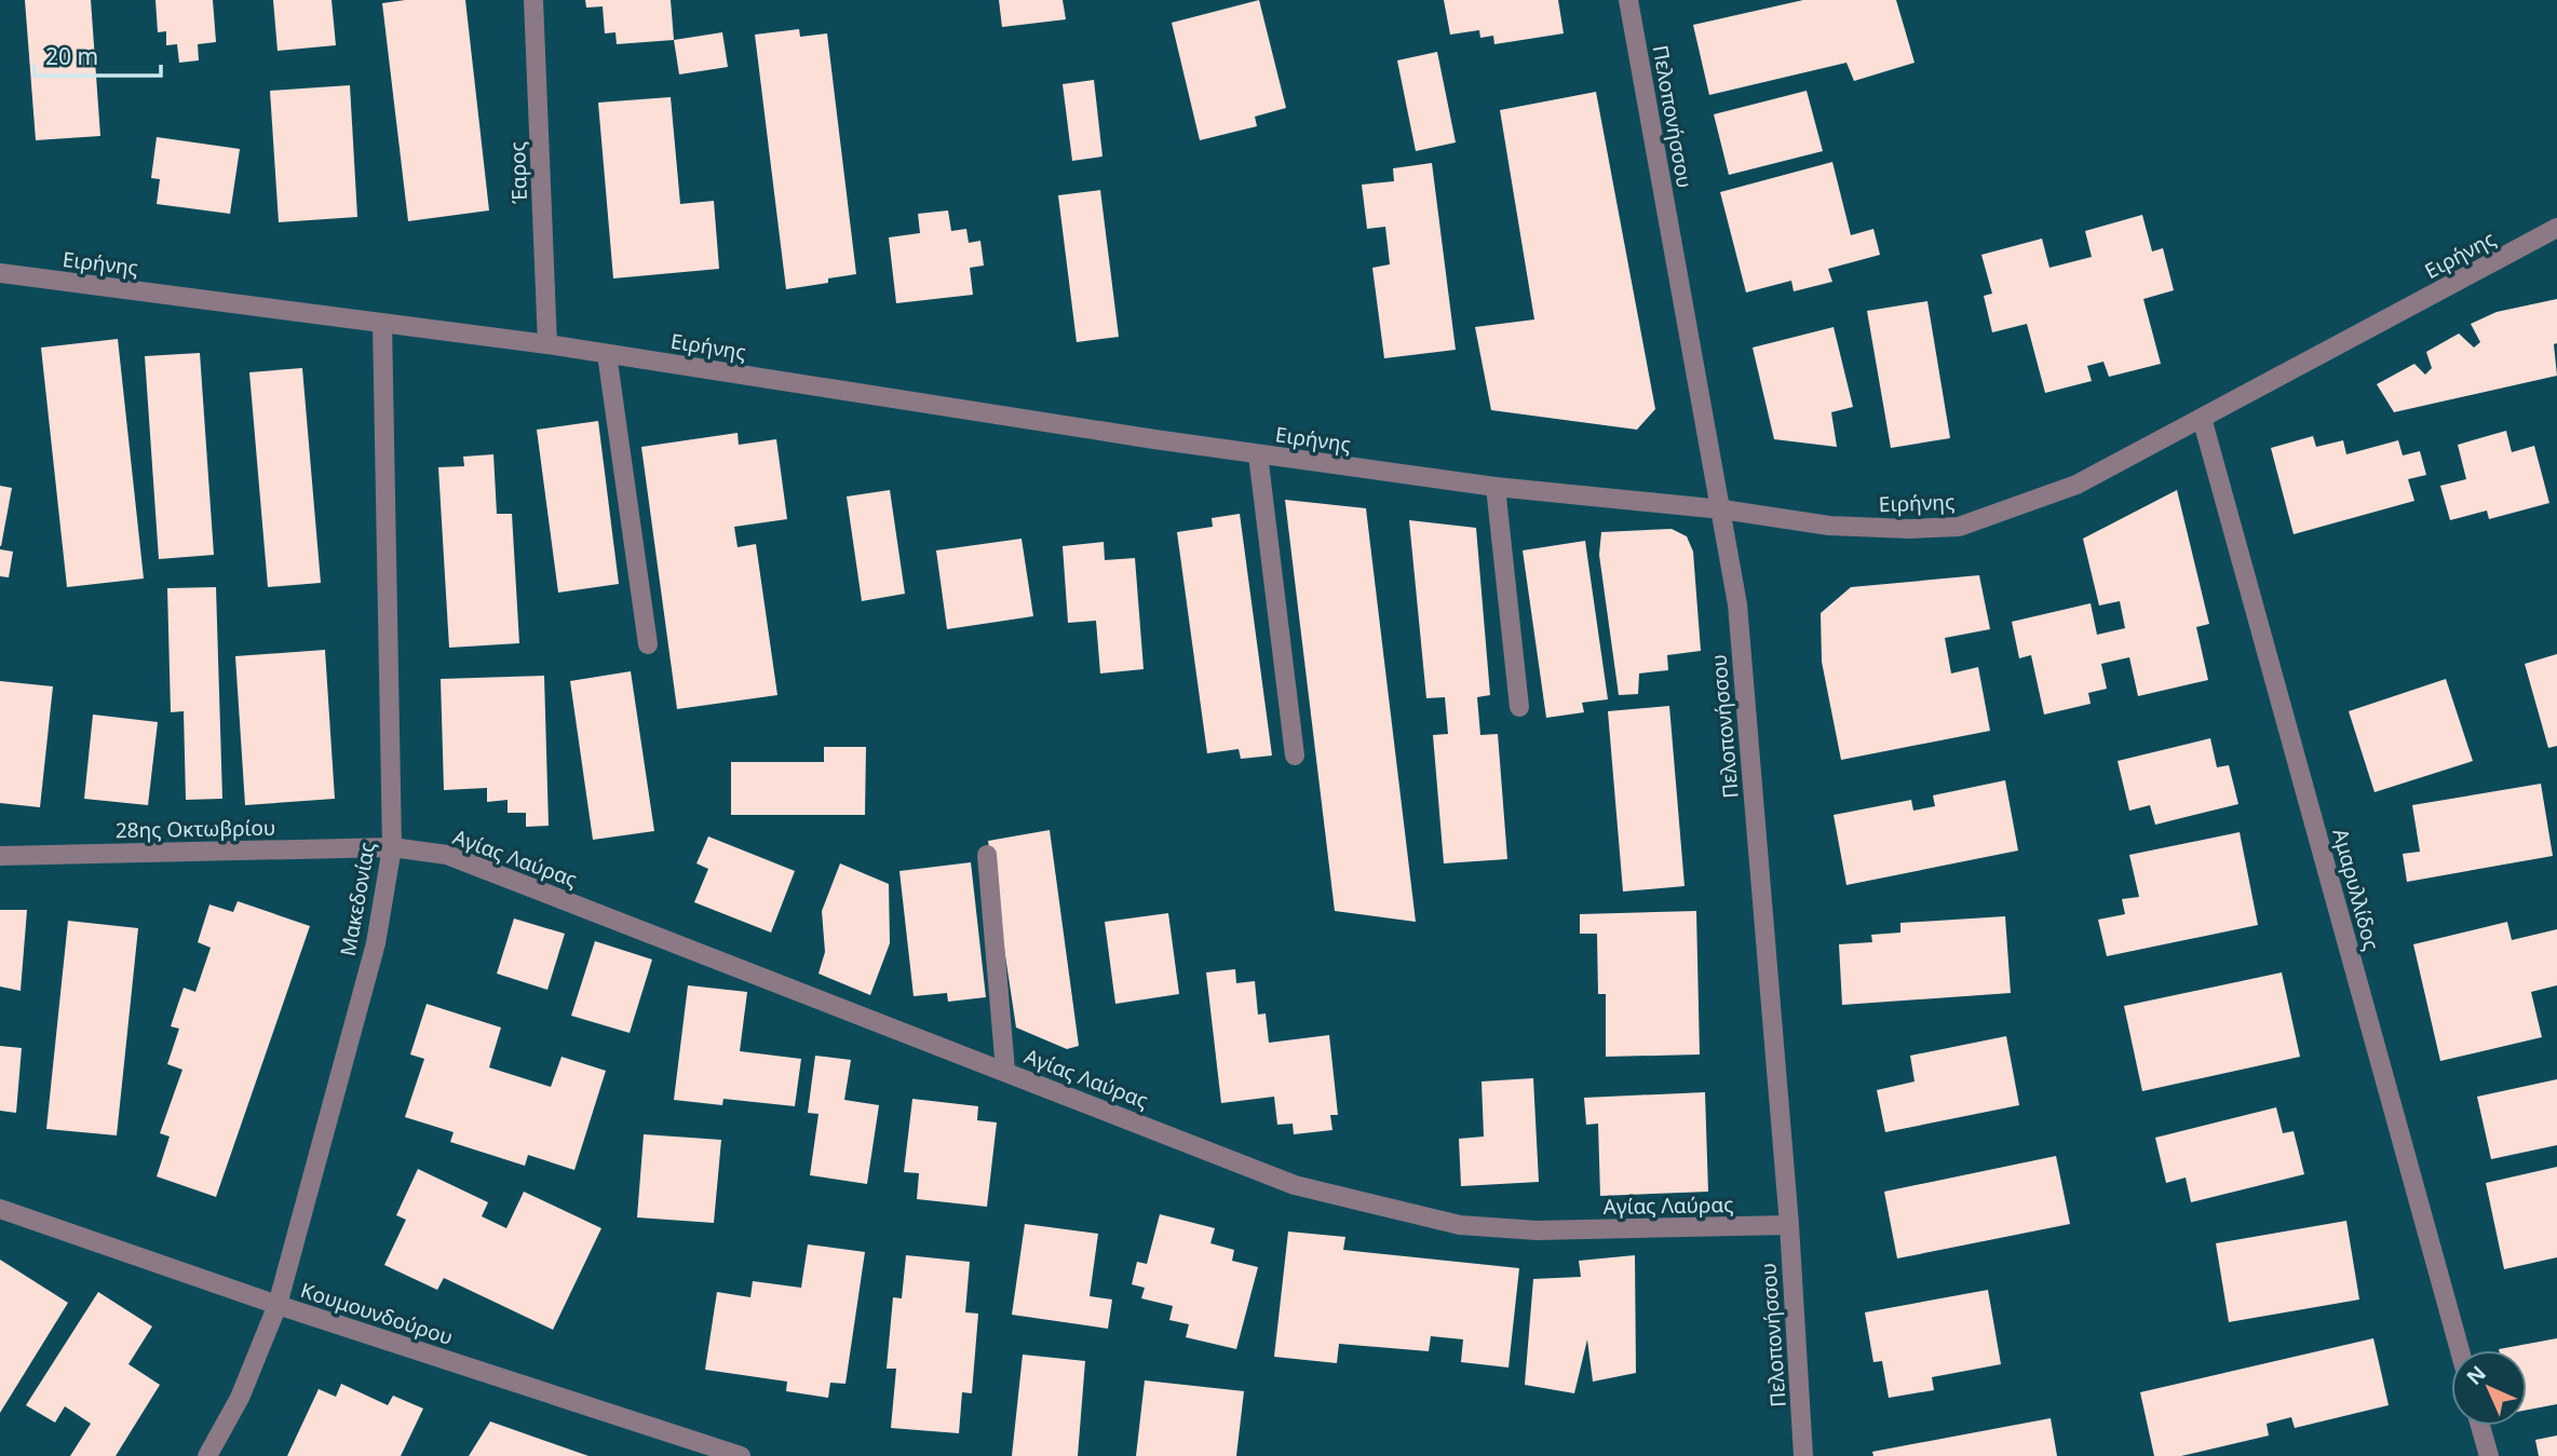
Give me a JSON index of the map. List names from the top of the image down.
{
  "streets": {
    "street": [
      "Πελοπονήσσου",
      "Έαρος",
      "Ειρήνης",
      "28ης Οκτωβρίου",
      "Αγίας Λαύρας",
      "Αμαρυλλίδος",
      "Μακεδονίας",
      "Κουμουνδούρου"
    ]
  },
  "crossings": [
    ["Πελοπονήσσου", "Ειρήνης"],
    ["Πελοπονήσσου", "Αγίας Λαύρας"],
    ["Έαρος", "Ειρήνης"],
    ["Ειρήνης", "Αμαρυλλίδος"],
    ["Ειρήνης", "Μακεδονίας"],
    ["28ης Οκτωβρίου", "Αγίας Λαύρας"],
    ["28ης Οκτωβρίου", "Μακεδονίας"],
    ["Αγίας Λαύρας", "Μακεδονίας"],
    ["Μακεδονίας", "Κουμουνδούρου"]
  ],
  "scale_bar": "20 m",
  "north": "top left"
}
